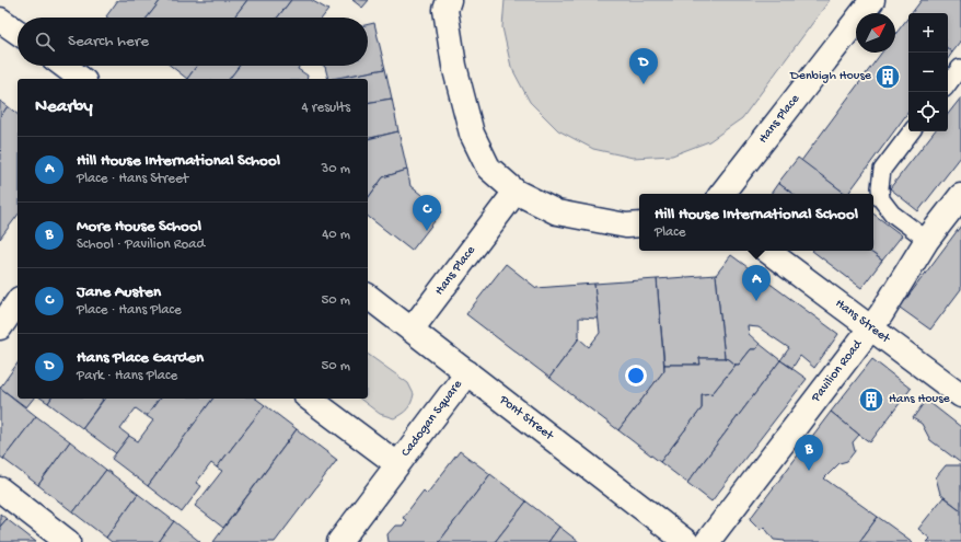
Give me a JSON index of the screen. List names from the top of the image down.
{
  "streets": {
    "street": [
      "Hans Place",
      "Hans Street",
      "Pavilion Road",
      "Cadogan Square",
      "Pont Street"
    ]
  },
  "crossings": [
    ["Hans Place", "Pont Street"],
    ["Hans Street", "Pavilion Road"],
    ["Pavilion Road", "Pont Street"],
    ["Cadogan Square", "Pont Street"]
  ],
  "places": {
    "building": ["Denbigh House", "Hans House"]
  },
  "north": "top right",
  "page": {
    "map_buttons": ["+", "−"],
    "search": "Search here",
    "pins": [
      "D",
      "C",
      "A",
      "B"
    ],
    "heading": ["Nearby", "4 results"],
    "list": [
      {
        "mark": "A",
        "name": "Hill House International School",
        "note": "Place · Hans Street",
        "value": "30 m"
      },
      {
        "mark": "B",
        "name": "More House School",
        "note": "School · Pavilion Road",
        "value": "40 m"
      },
      {
        "mark": "C",
        "name": "Jane Austen",
        "note": "Place · Hans Place",
        "value": "50 m"
      },
      {
        "mark": "D",
        "name": "Hans Place Garden",
        "note": "Park · Hans Place",
        "value": "50 m"
      }
    ],
    "popup": ["Hill House International School", "Place"]
  }
}
